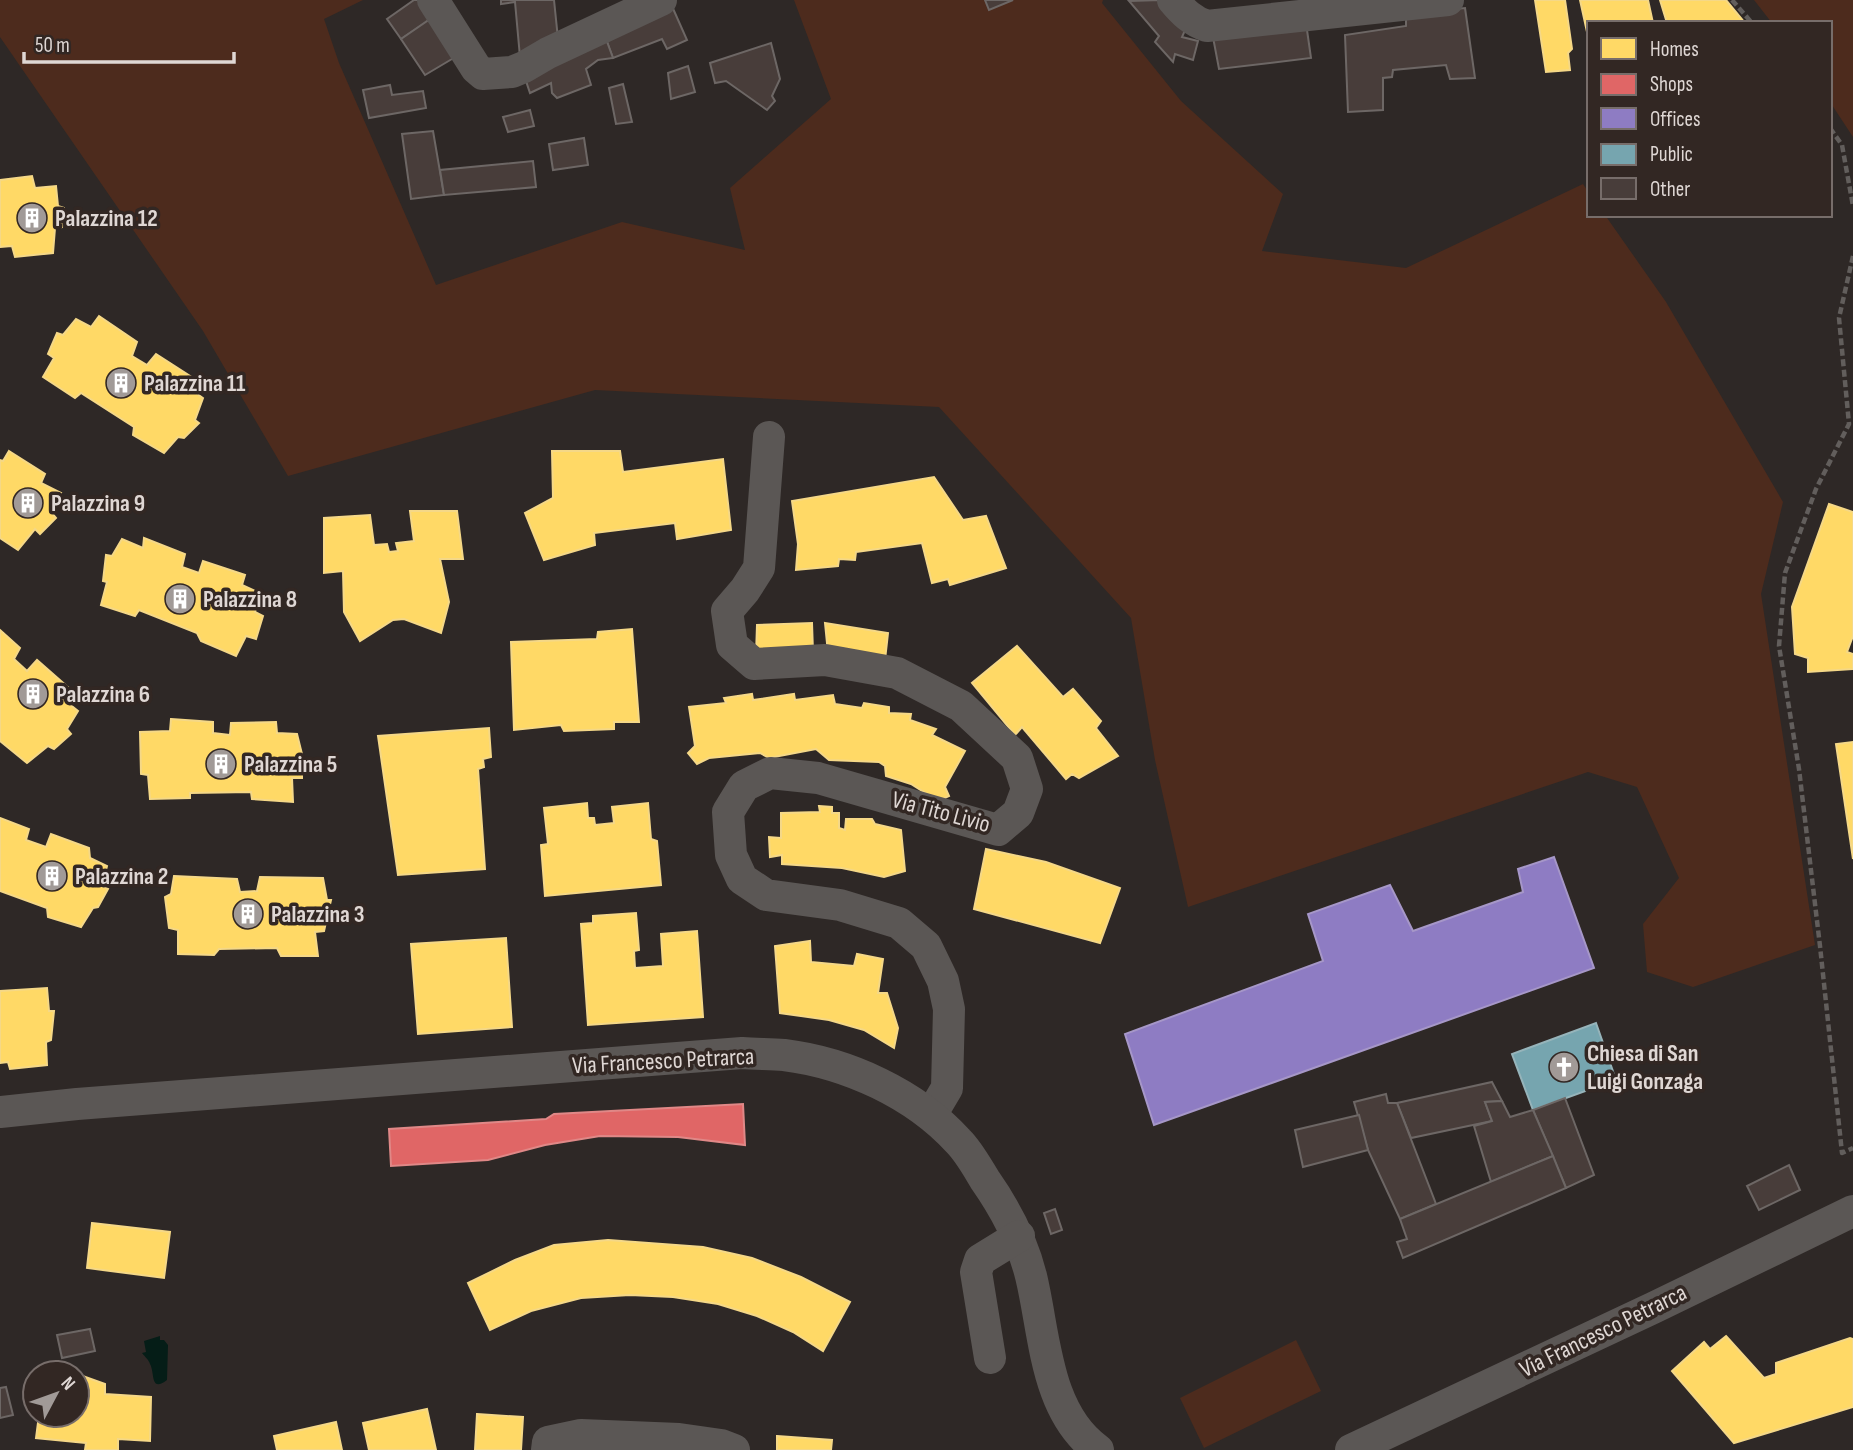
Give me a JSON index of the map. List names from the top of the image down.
{
  "streets": {
    "street": ["Via Tito Livio", "Via Francesco Petrarca"]
  },
  "crossings": [
    ["Via Tito Livio", "Via Francesco Petrarca"]
  ],
  "places": {
    "building": [
      "Palazzina 12",
      "Palazzina 11",
      "Palazzina 9",
      "Palazzina 8",
      "Palazzina 6",
      "Palazzina 5",
      "Palazzina 2",
      "Palazzina 3"
    ],
    "church": ["Chiesa di San Luigi Gonzaga"]
  },
  "legend": [
    "Homes",
    "Shops",
    "Offices",
    "Public",
    "Other"
  ],
  "scale_bar": "50 m",
  "north": "top right"
}
